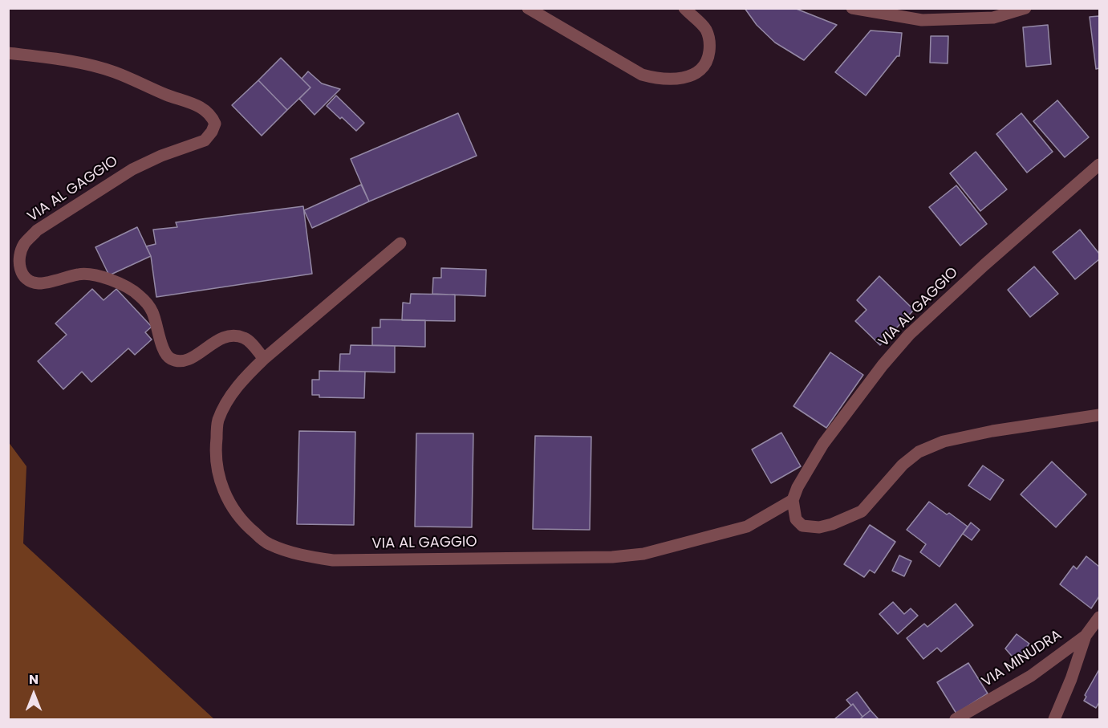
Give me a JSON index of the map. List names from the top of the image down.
{
  "streets": {
    "street": ["VIA AL GAGGIO", "VIA MINUDRA"]
  },
  "north": "top"
}
